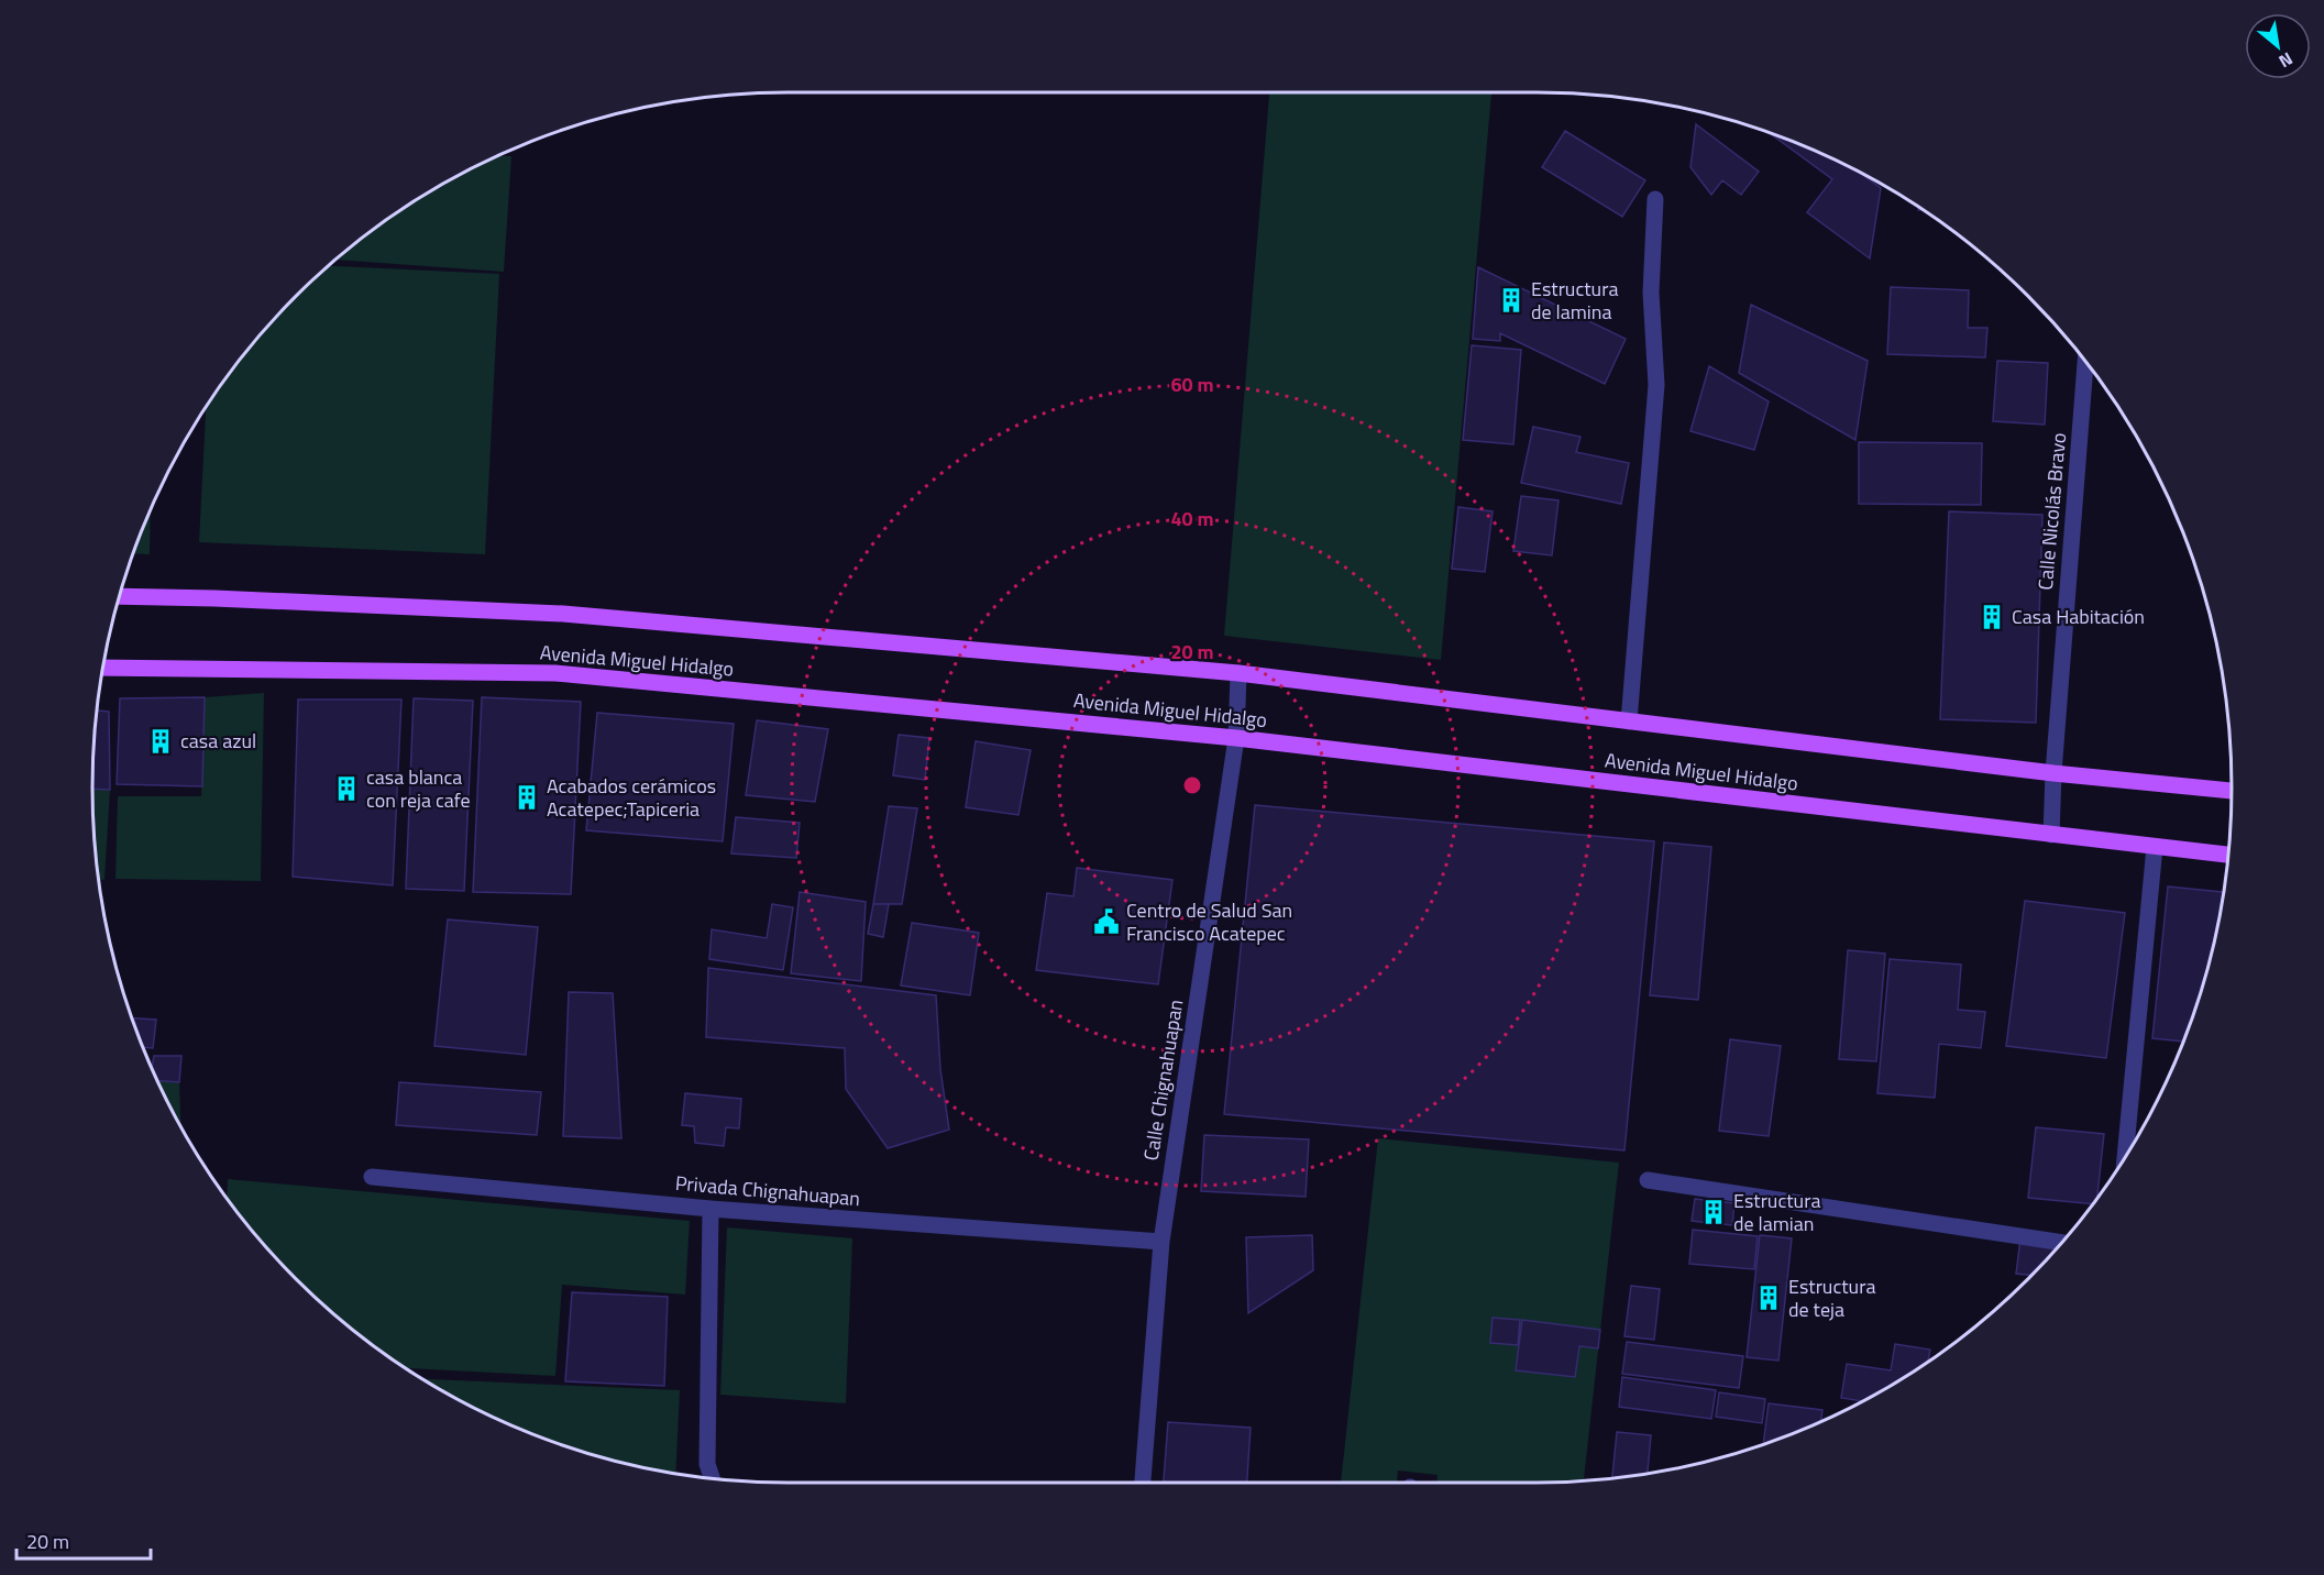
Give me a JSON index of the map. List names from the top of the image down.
{
  "streets": {
    "main road": ["Avenida Miguel Hidalgo"],
    "street": ["Calle Nicolás Bravo", "Calle Chignahuapan", "Privada Chignahuapan"]
  },
  "crossings": [
    ["Calle Nicolás Bravo", "Avenida Miguel Hidalgo"],
    ["Avenida Miguel Hidalgo", "Calle Chignahuapan"],
    ["Calle Chignahuapan", "Privada Chignahuapan"]
  ],
  "places": {
    "building": [
      "Estructura de lamina",
      "Casa Habitación",
      "casa azul",
      "casa blanca con reja cafe",
      "Acabados cerámicos Acatepec;Tapiceria",
      "Estructura de lamian",
      "Estructura de teja"
    ],
    "public building": ["Centro de Salud San Francisco Acatepec"]
  },
  "scale_bar": "20 m",
  "north": "bottom right",
  "rings": ["60 m", "40 m", "20 m"]
}
